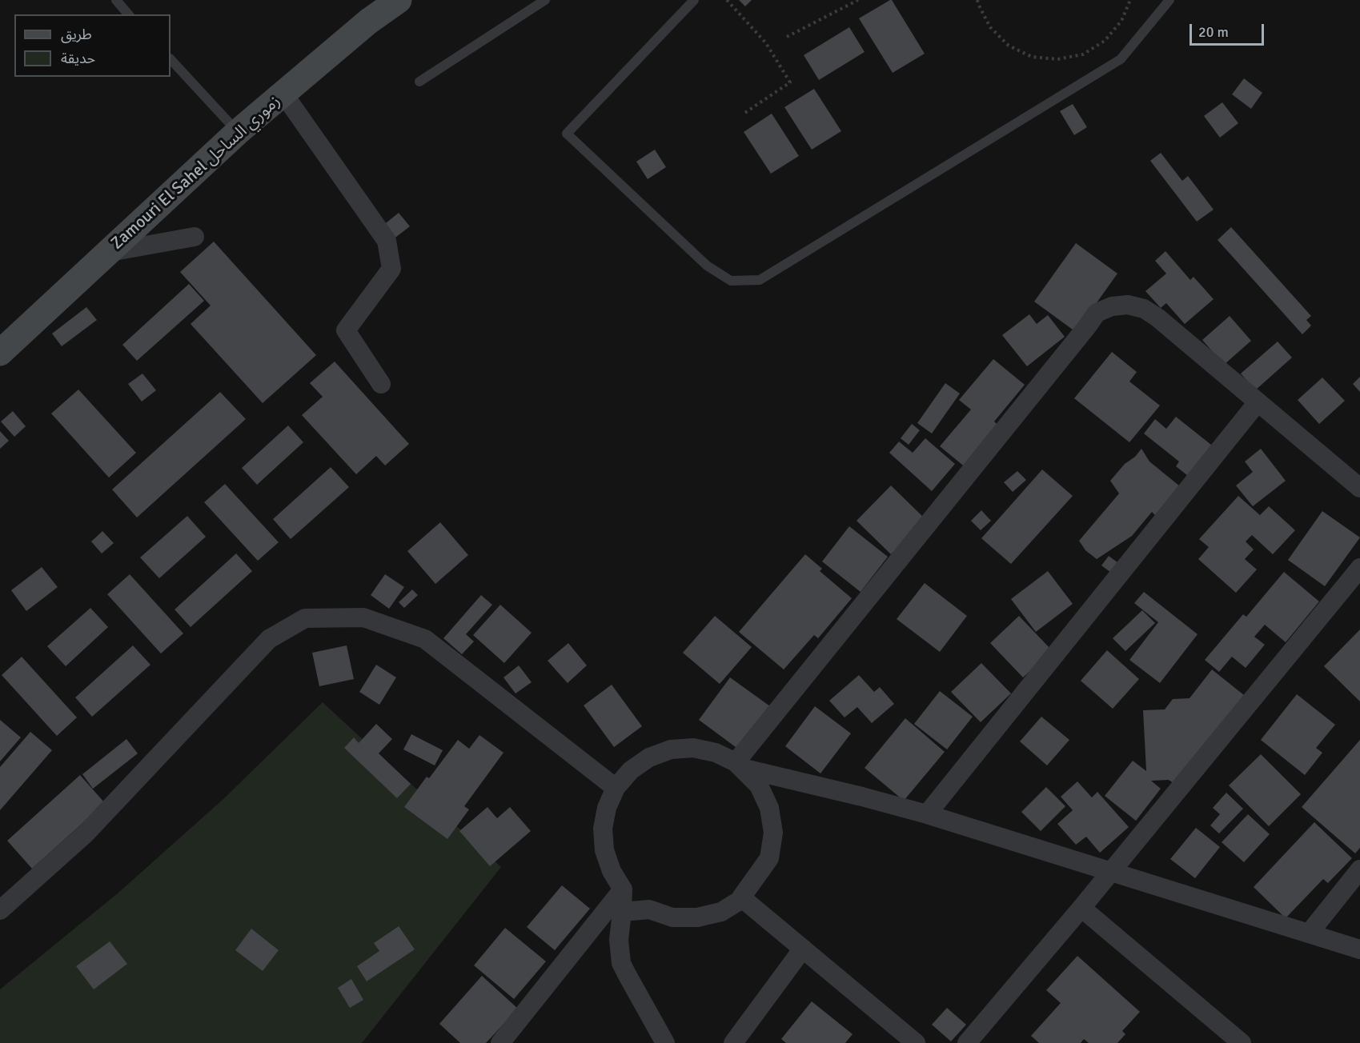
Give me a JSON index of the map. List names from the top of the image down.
{
  "streets": {
    "street": ["Zamouri El Sahel زموري الساحل"]
  },
  "legend": ["طريق", "حديقة"],
  "scale_bar": "20 m"
}
